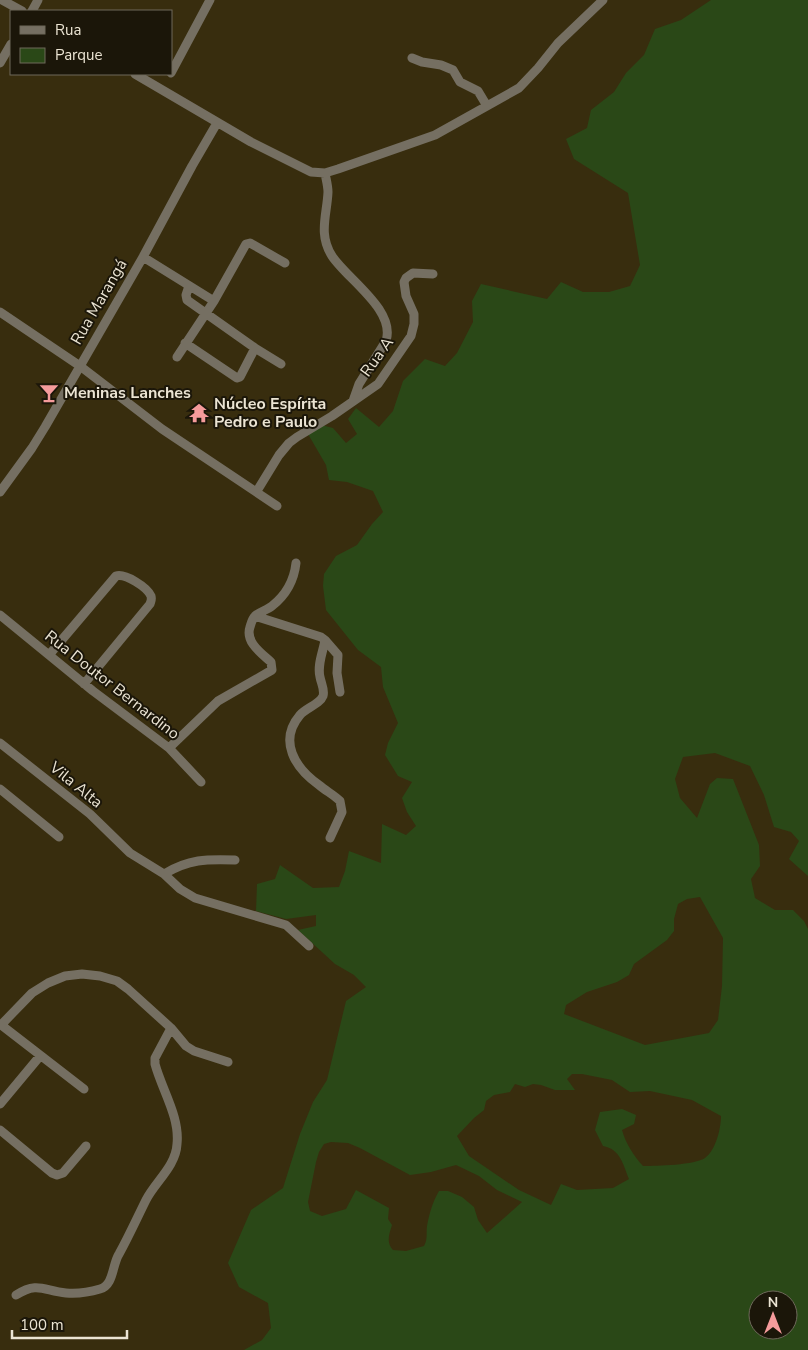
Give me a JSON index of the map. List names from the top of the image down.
{
  "streets": {
    "street": [
      "Rua Marangá",
      "Rua A",
      "Rua Doutor Bernardino",
      "Vila Alta"
    ]
  },
  "places": {
    "bar": ["Meninas Lanches"],
    "temple": ["Núcleo Espírita Pedro e Paulo"]
  },
  "legend": ["Rua", "Parque"],
  "scale_bar": "100 m",
  "north": "top"
}
